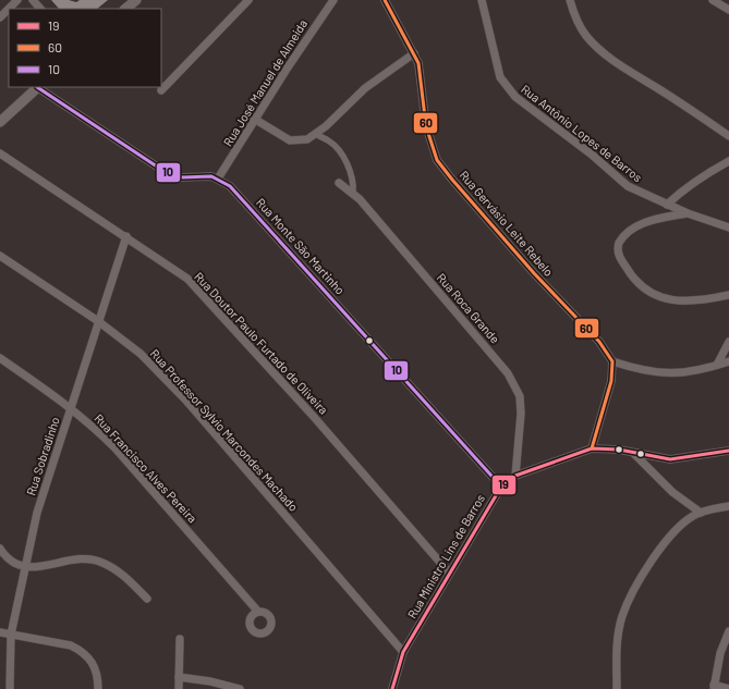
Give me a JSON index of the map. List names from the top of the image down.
{
  "streets": {
    "street": [
      "Rua José Manuel de Almeida",
      "Rua Antônio Lopes de Barros",
      "Rua Gervásio Leite Rebelo",
      "Rua Monte São Martinho",
      "Rua Roca Grande",
      "Rua Doutor Paulo Furtado de Oliveira",
      "Rua Professor Sylvio Marcondes Machado",
      "Rua Sobradinho",
      "Rua Francisco Alves Pereira",
      "Rua Ministro Lins de Barros"
    ]
  },
  "crossings": [
    ["Rua José Manuel de Almeida", "Rua Monte São Martinho"],
    ["Rua Monte São Martinho", "Rua Ministro Lins de Barros"],
    ["Rua Roca Grande", "Rua Ministro Lins de Barros"],
    ["Rua Doutor Paulo Furtado de Oliveira", "Rua Sobradinho"],
    ["Rua Doutor Paulo Furtado de Oliveira", "Rua Ministro Lins de Barros"],
    ["Rua Professor Sylvio Marcondes Machado", "Rua Sobradinho"],
    ["Rua Professor Sylvio Marcondes Machado", "Rua Ministro Lins de Barros"],
    ["Rua Sobradinho", "Rua Francisco Alves Pereira"]
  ],
  "lines": ["transit line 60", "transit line 10", "transit line 19"],
  "legend": ["19", "60", "10"]
}
